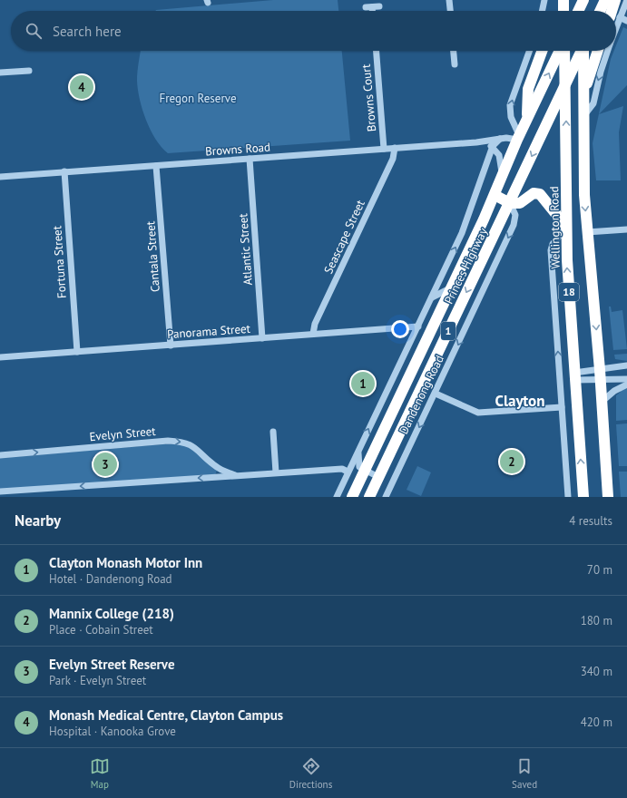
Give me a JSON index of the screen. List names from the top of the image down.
{
  "streets": {
    "highway": [
      "Wellington Road",
      "Princes Highway",
      "18",
      "1"
    ],
    "street": [
      "Browns Court",
      "Browns Road",
      "Seascape Street",
      "Atlantic Street",
      "Cantala Street",
      "Fortuna Street",
      "Panorama Street",
      "Dandenong Road",
      "Evelyn Street"
    ]
  },
  "crossings": [
    ["Browns Court", "Browns Road"],
    ["Browns Road", "Seascape Street"],
    ["Browns Road", "Atlantic Street"],
    ["Browns Road", "Cantala Street"],
    ["Browns Road", "Fortuna Street"],
    ["Browns Road", "Princes Highway"],
    ["Browns Road", "1"],
    ["Wellington Road", "Princes Highway"],
    ["Seascape Street", "Panorama Street"],
    ["Atlantic Street", "Panorama Street"],
    ["Cantala Street", "Panorama Street"],
    ["Fortuna Street", "Panorama Street"],
    ["Princes Highway", "1"],
    ["Princes Highway", "Dandenong Road"]
  ],
  "districts": ["Clayton"],
  "parks": ["Fregon Reserve"],
  "page": {
    "search": "Search here",
    "pins": [
      "4",
      "1",
      "2",
      "3"
    ],
    "heading": ["Nearby", "4 results"],
    "list": [
      {
        "mark": "1",
        "name": "Clayton Monash Motor Inn",
        "note": "Hotel · Dandenong Road",
        "value": "70 m"
      },
      {
        "mark": "2",
        "name": "Mannix College (218)",
        "note": "Place · Cobain Street",
        "value": "180 m"
      },
      {
        "mark": "3",
        "name": "Evelyn Street Reserve",
        "note": "Park · Evelyn Street",
        "value": "340 m"
      },
      {
        "mark": "4",
        "name": "Monash Medical Centre, Clayton Campus",
        "note": "Hospital · Kanooka Grove",
        "value": "420 m"
      }
    ],
    "nav": ["Map", "Directions", "Saved"]
  }
}
